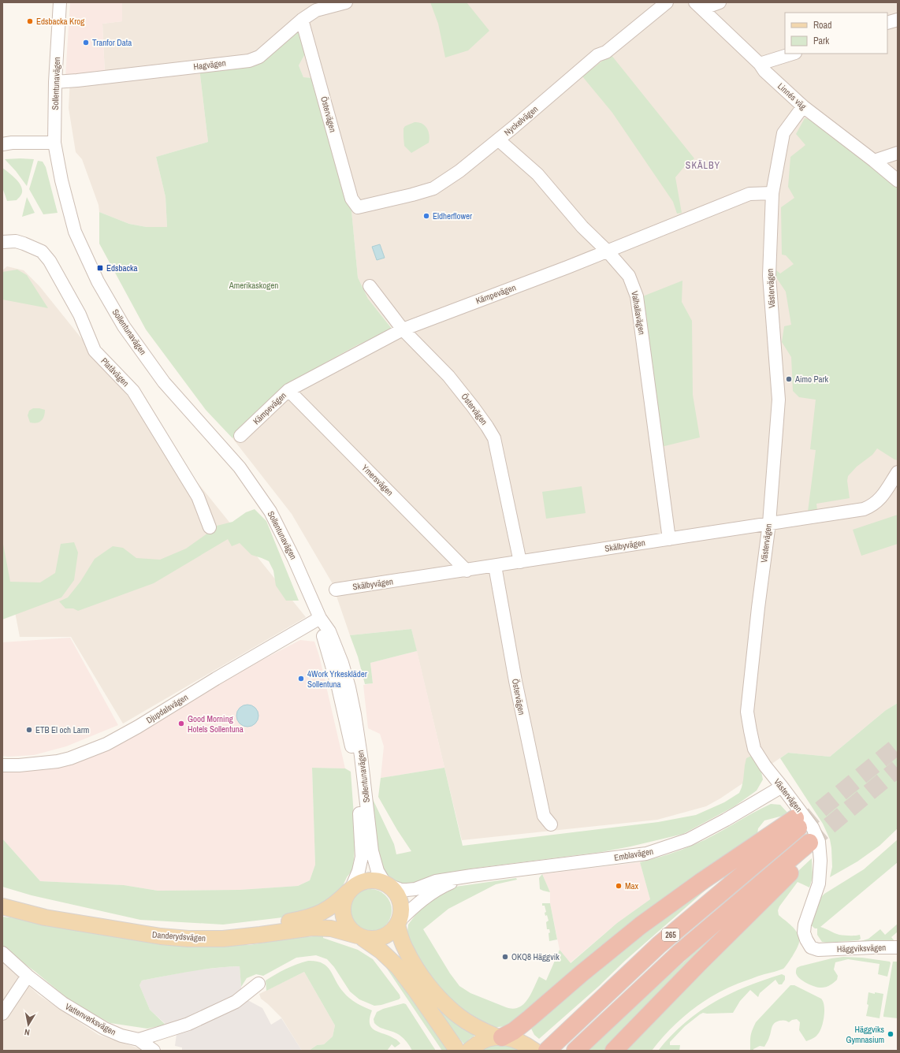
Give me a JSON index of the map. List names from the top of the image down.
{
  "streets": {
    "highway": ["265"],
    "main road": ["Danderydsvägen"],
    "street": [
      "Hagvägen",
      "Sollentunavägen",
      "Linnés väg",
      "Östervägen",
      "Nyckelvägen",
      "Västervägen",
      "Kämpevägen",
      "Valhallavägen",
      "Platåvägen",
      "Ymersvägen",
      "Skälbyvägen",
      "Djupdalsvägen",
      "Emblavägen",
      "Häggviksvägen",
      "Vattenverksvägen"
    ]
  },
  "crossings": [
    ["Hagvägen", "Sollentunavägen"],
    ["Hagvägen", "Östervägen"],
    ["Sollentunavägen", "Djupdalsvägen"],
    ["Sollentunavägen", "Emblavägen"],
    ["Sollentunavägen", "Danderydsvägen"],
    ["Linnés väg", "Västervägen"],
    ["Östervägen", "Nyckelvägen"],
    ["Östervägen", "Kämpevägen"],
    ["Östervägen", "Skälbyvägen"],
    ["Nyckelvägen", "Valhallavägen"],
    ["Västervägen", "Kämpevägen"],
    ["Västervägen", "Skälbyvägen"],
    ["Västervägen", "Emblavägen"],
    ["Västervägen", "Häggviksvägen"],
    ["Kämpevägen", "Valhallavägen"],
    ["Kämpevägen", "Ymersvägen"],
    ["Valhallavägen", "Skälbyvägen"],
    ["Ymersvägen", "Skälbyvägen"],
    ["Emblavägen", "Danderydsvägen"]
  ],
  "districts": ["SKÄLBY"],
  "parks": ["Amerikaskogen"],
  "places": {
    "other": [
      "Edsbacka Krog",
      "Tranfor Data",
      "Eldherflower",
      "Aimo Park",
      "4Work Yrkeskläder Sollentuna",
      "Good Morning Hotels Sollentuna",
      "ETB El och Larm",
      "Max",
      "OKQ8 Häggvik",
      "Häggviks Gymnasium"
    ],
    "transit": ["Edsbacka"]
  },
  "legend": ["Road", "Park"],
  "north": "bottom"
}
